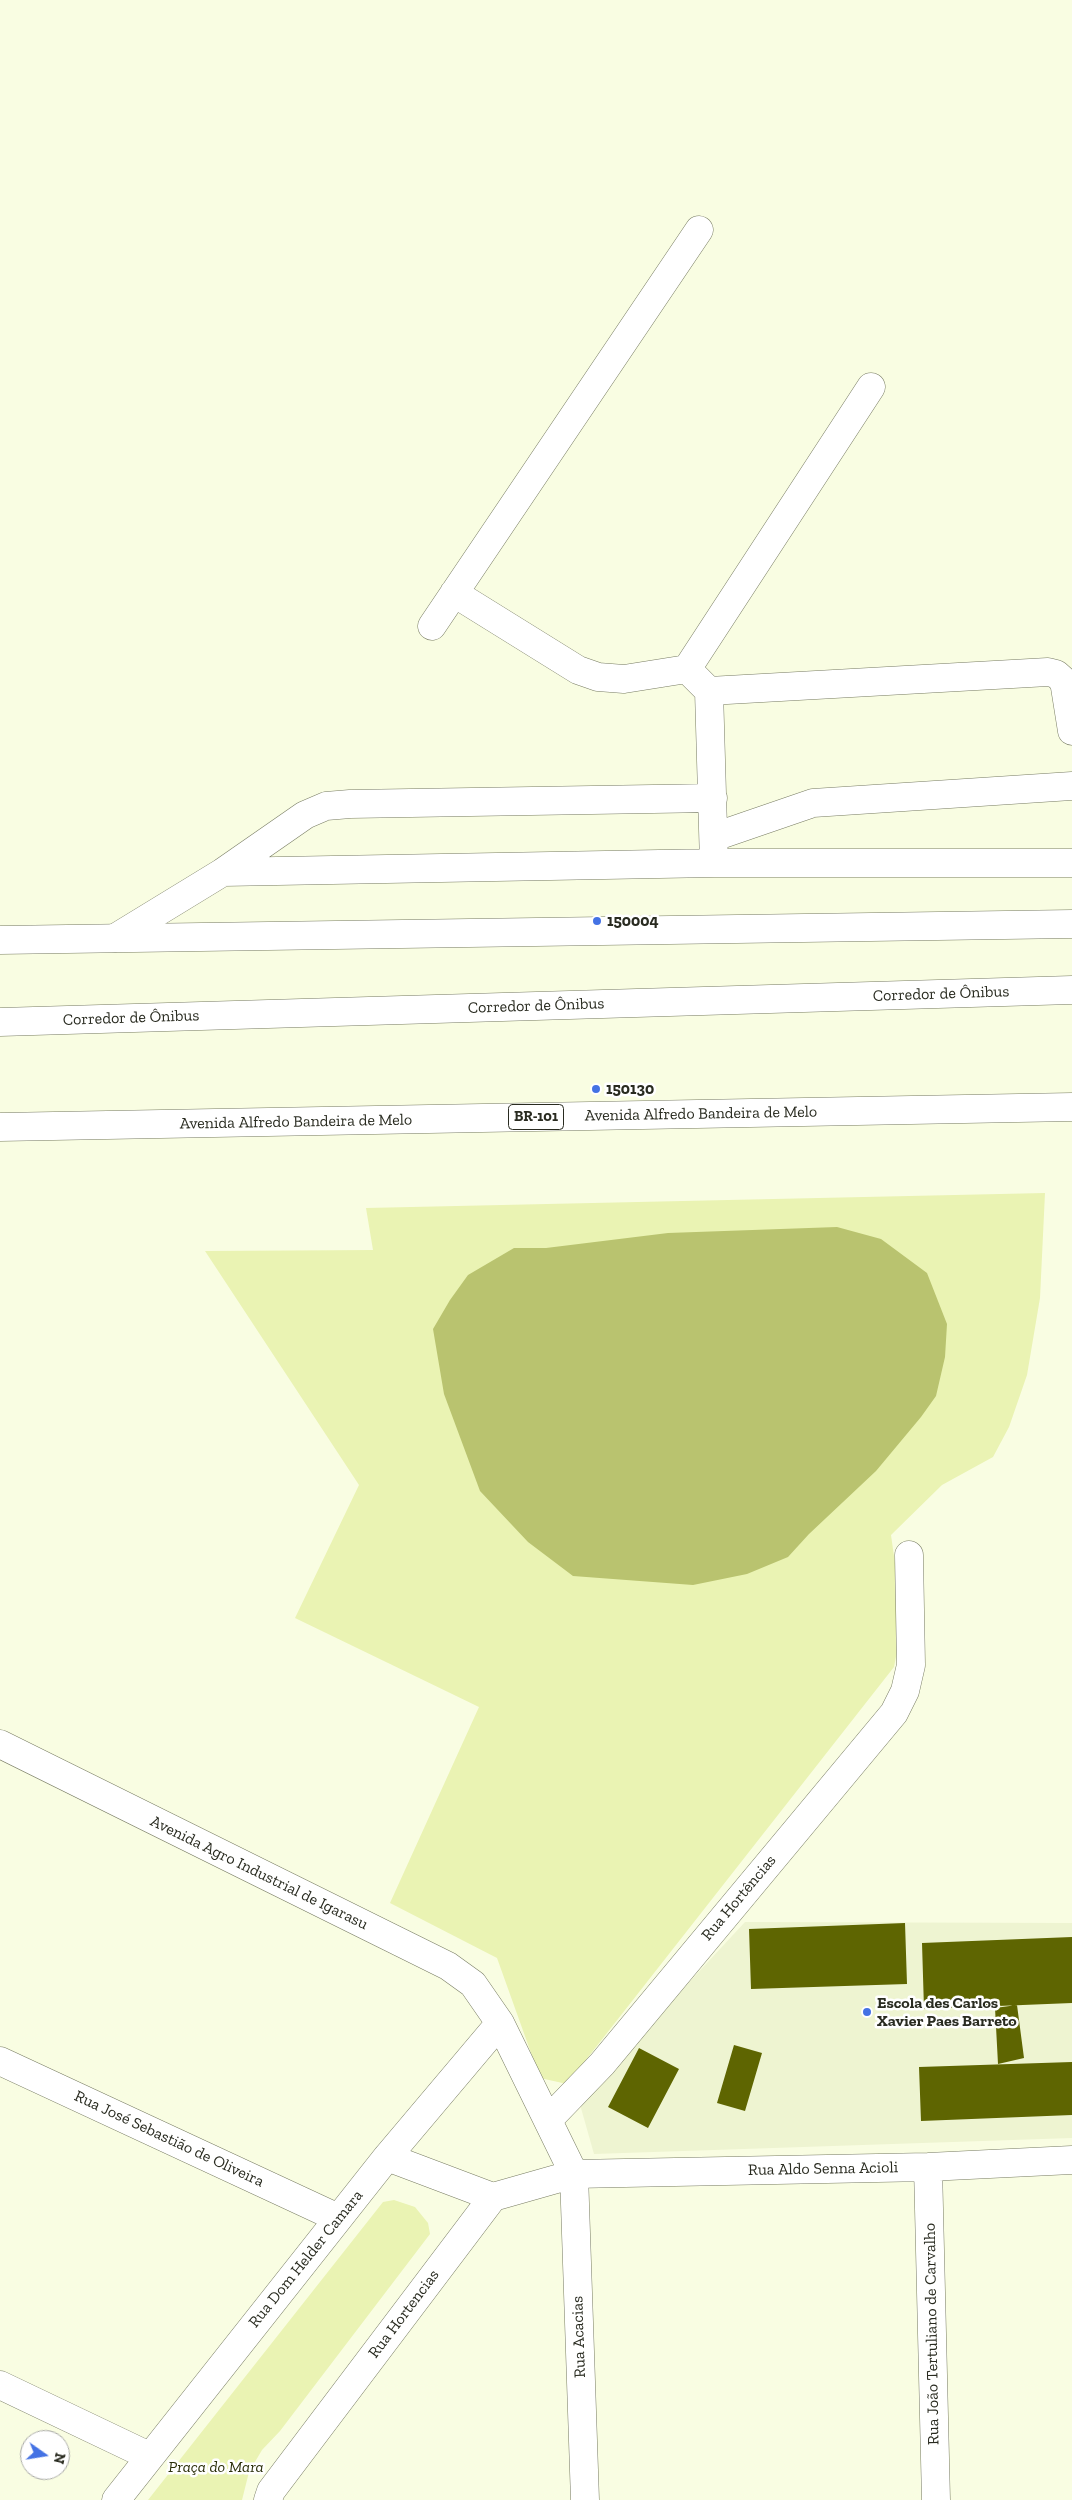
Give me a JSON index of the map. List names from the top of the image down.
{
  "streets": {
    "main road": [
      "Corredor de Ônibus",
      "Avenida Alfredo Bandeira de Melo",
      "BR-101",
      "Avenida Agro Industrial de Igarasu",
      "Rua Hortências",
      "Rua José Sebastião de Oliveira",
      "Rua Aldo Senna Acioli",
      "Rua Dom Helder Camara",
      "Rua Hortencias",
      "Rua João Tertuliano de Carvalho",
      "Rua Acacias"
    ]
  },
  "crossings": [
    ["Avenida Agro Industrial de Igarasu", "Rua Hortências"],
    ["Avenida Agro Industrial de Igarasu", "Rua Aldo Senna Acioli"],
    ["Avenida Agro Industrial de Igarasu", "Rua Dom Helder Camara"],
    ["Avenida Agro Industrial de Igarasu", "Rua Acacias"],
    ["Rua José Sebastião de Oliveira", "Rua Dom Helder Camara"],
    ["Rua Aldo Senna Acioli", "Rua João Tertuliano de Carvalho"],
    ["Rua Aldo Senna Acioli", "Rua Acacias"]
  ],
  "parks": ["Praça do Mara"],
  "places": ["150004", "150130", "Escola des Carlos Xavier Paes Barreto"],
  "north": "right"
}
